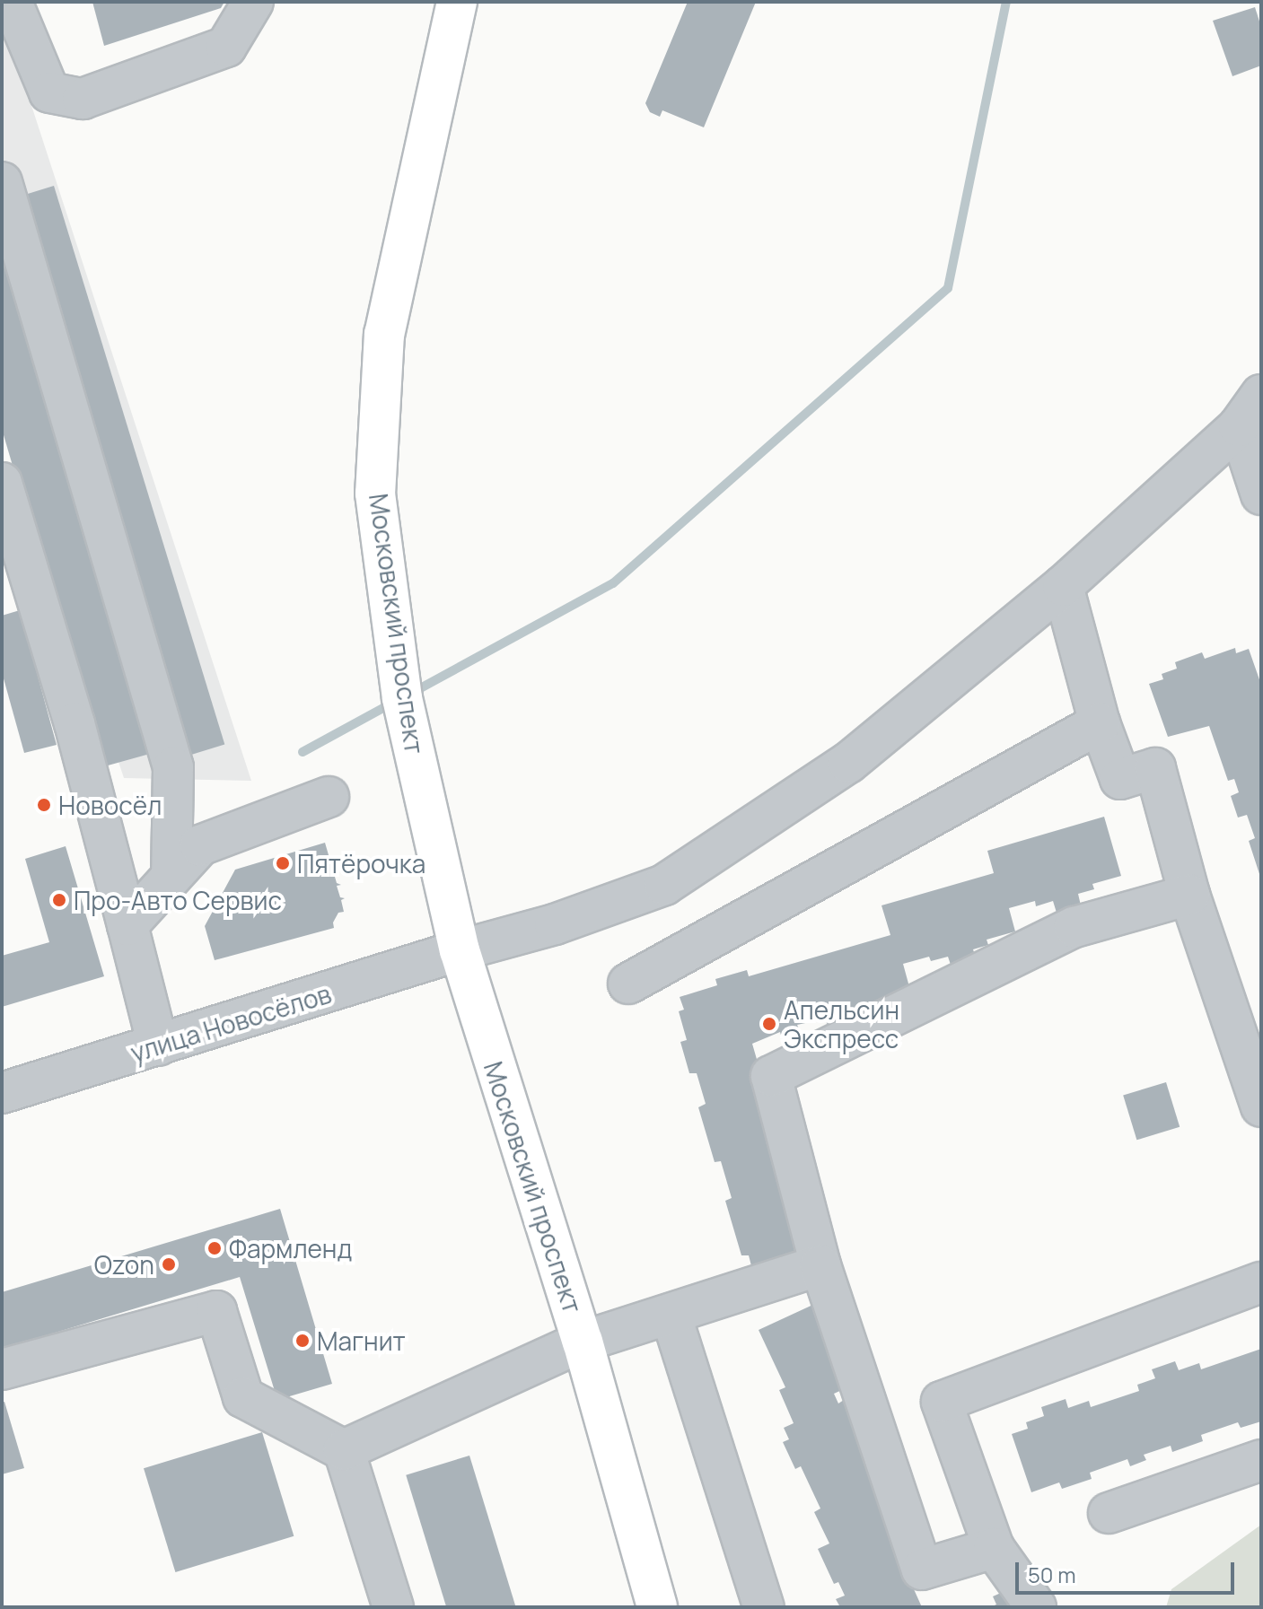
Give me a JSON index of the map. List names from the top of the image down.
{
  "streets": {
    "main road": ["Московский проспект"],
    "street": ["улица Новосёлов"]
  },
  "crossings": [
    ["Московский проспект", "улица Новосёлов"]
  ],
  "places": [
    "Новосёл",
    "Пятёрочка",
    "Про-Авто Сервис",
    "Апельсин Экспресс",
    "Фармленд",
    "Ozon",
    "Магнит"
  ],
  "scale_bar": "50 m"
}
